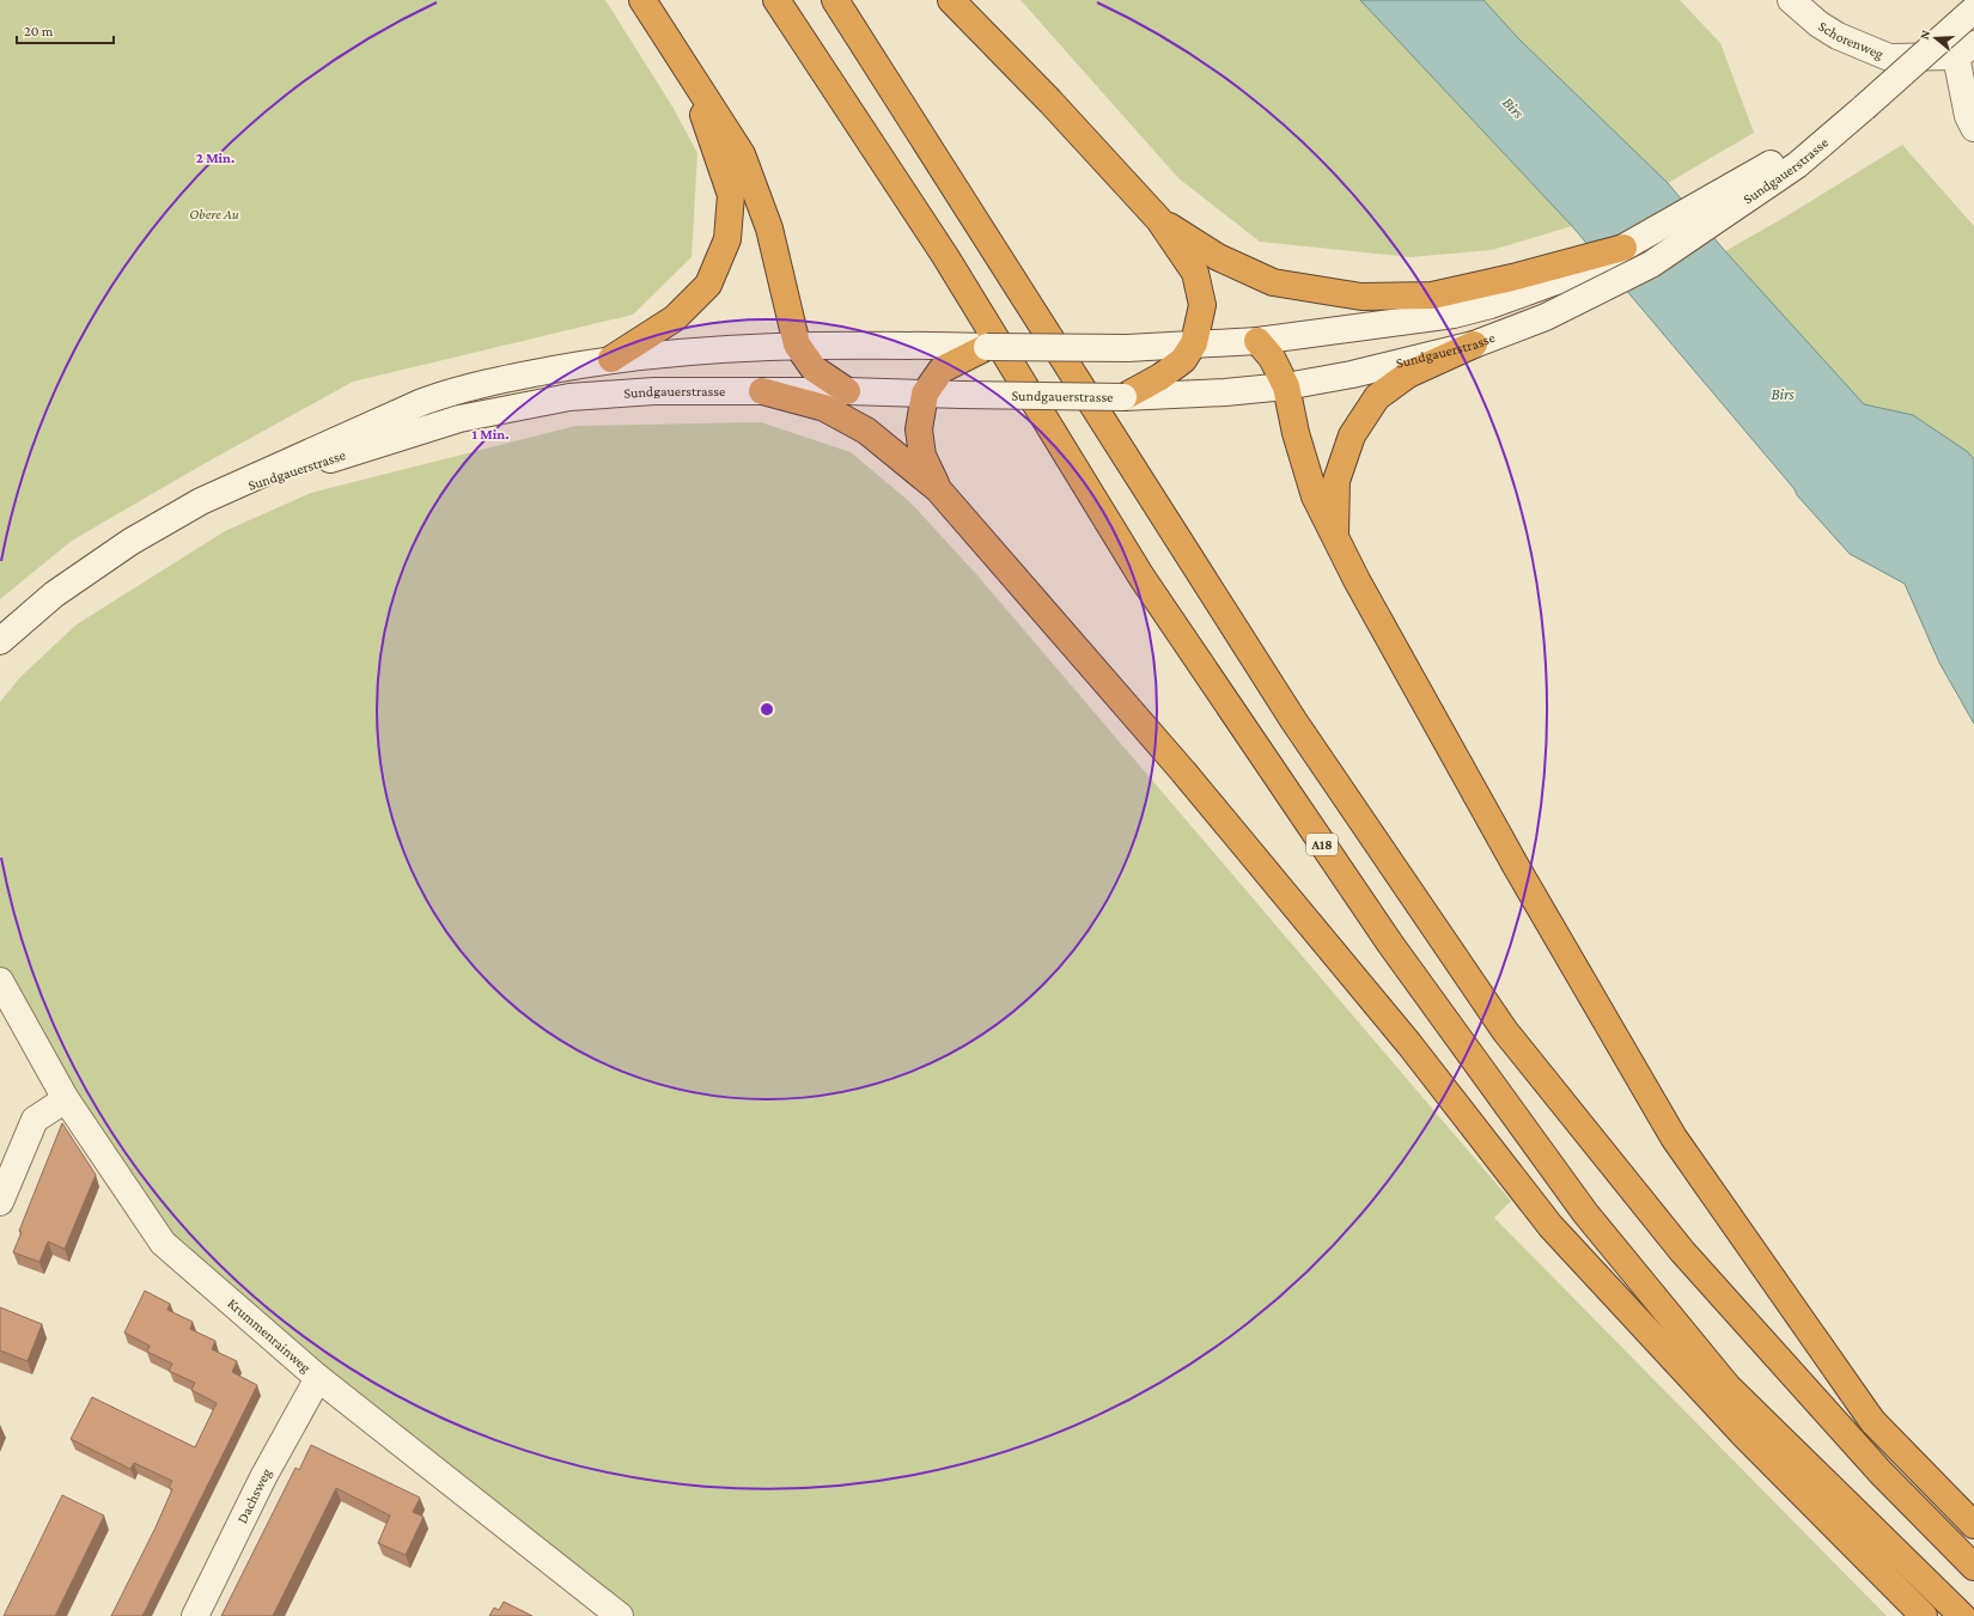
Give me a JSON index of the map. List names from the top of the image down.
{
  "streets": {
    "highway": ["A18"],
    "main road": [
      "Schorenweg",
      "Sundgauerstrasse",
      "Krummenrainweg",
      "Dachsweg"
    ]
  },
  "crossings": [
    ["Krummenrainweg", "Dachsweg"]
  ],
  "water": ["Birs"],
  "parks": ["Obere Au"],
  "scale_bar": "20 m",
  "north": "left",
  "rings": ["2 Min.", "1 Min."]
}
